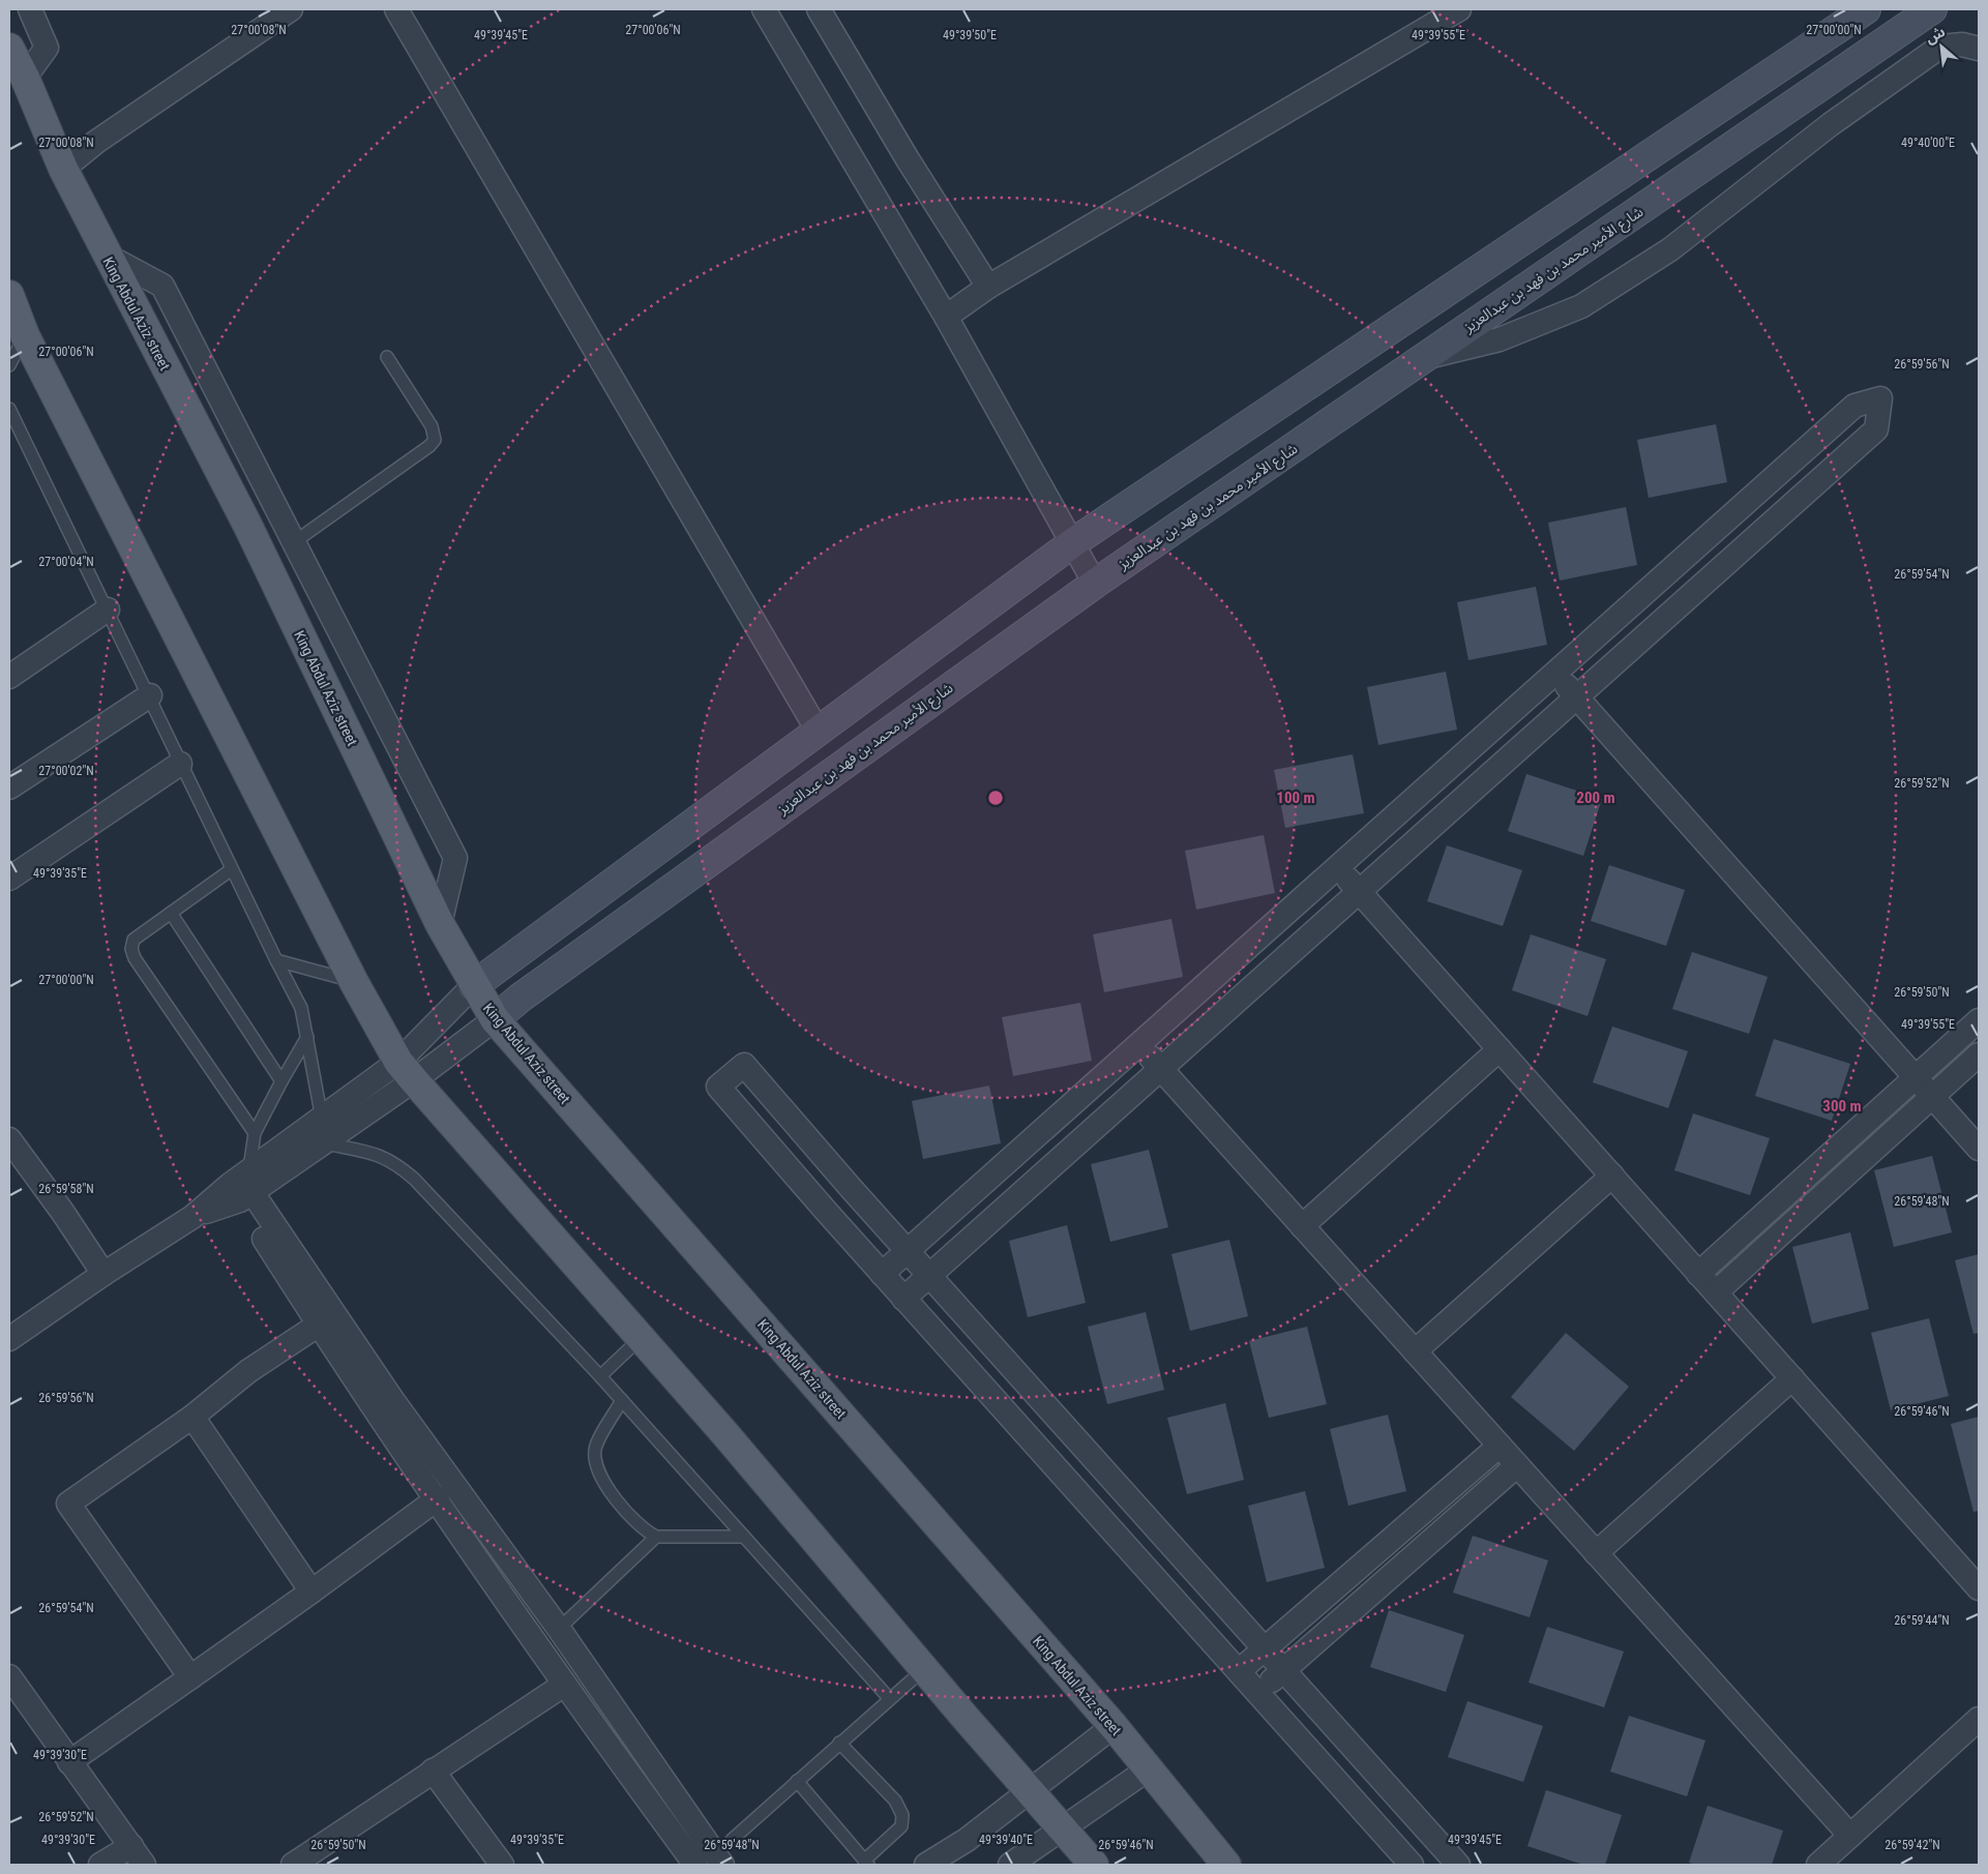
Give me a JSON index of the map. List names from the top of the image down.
{
  "streets": {
    "main road": ["شارع الأمير محمد بن فهد بن عبدالعزيز", "King Abdul Aziz street"]
  },
  "crossings": [
    ["شارع الأمير محمد بن فهد بن عبدالعزيز", "King Abdul Aziz street"]
  ],
  "north": "top left",
  "coordinates": [
    "27°00'08\"N",
    "27°00'06\"N",
    "27°00'00\"N",
    "49°39'45\"E",
    "49°39'50\"E",
    "49°39'55\"E",
    "49°40'00\"E",
    "26°59'56\"N",
    "27°00'04\"N",
    "26°59'54\"N",
    "27°00'02\"N",
    "26°59'52\"N",
    "49°39'35\"E",
    "26°59'50\"N",
    "26°59'58\"N",
    "26°59'48\"N",
    "26°59'46\"N",
    "26°59'44\"N",
    "49°39'30\"E",
    "49°39'40\"E",
    "26°59'42\"N"
  ],
  "rings": ["100 m", "200 m", "300 m"]
}
